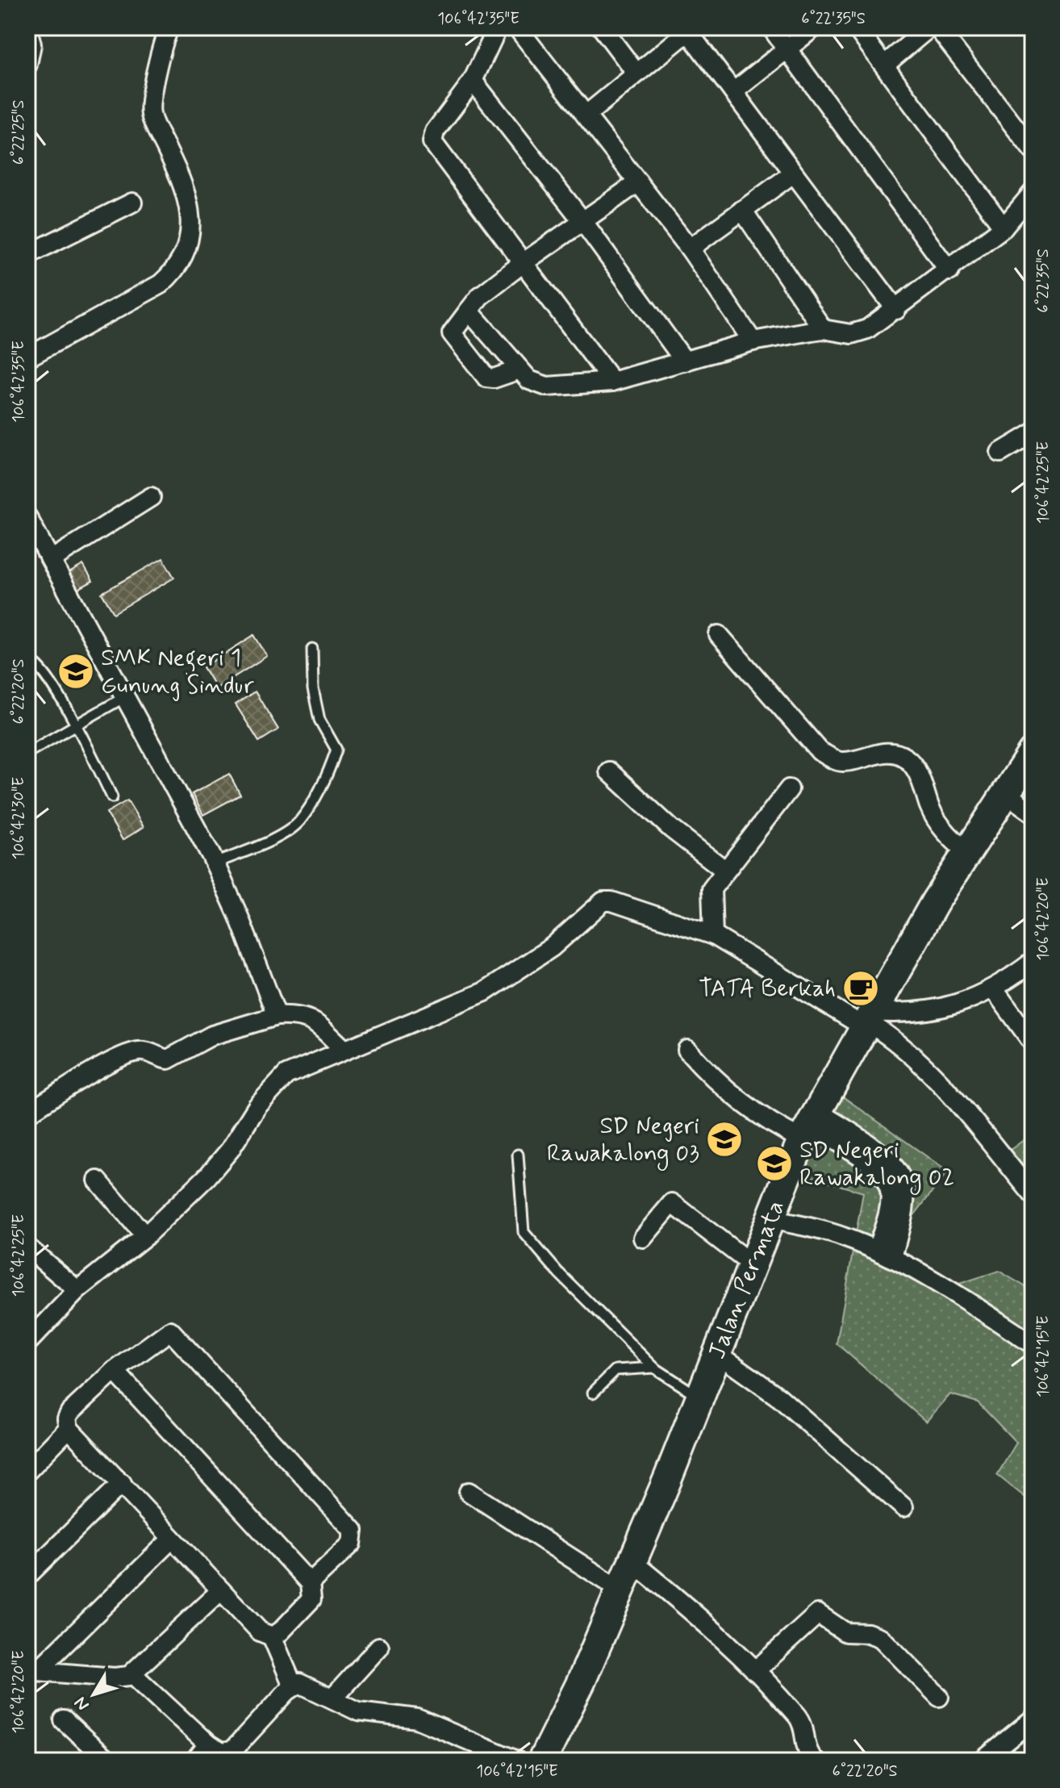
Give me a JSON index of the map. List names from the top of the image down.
{
  "streets": {
    "main road": ["Jalan Permata"]
  },
  "places": {
    "school or university": ["SMK Negeri 1 Gunung Sindur", "SD Negeri Rawakalong 03", "SD Negeri Rawakalong 02"],
    "cafe": ["TATA Berkah"]
  },
  "north": "bottom left",
  "coordinates": [
    "106°42'35\"E",
    "6°22'35\"S",
    "6°22'25\"S",
    "106°42'25\"E",
    "6°22'20\"S",
    "106°42'30\"E",
    "106°42'20\"E",
    "106°42'15\"E"
  ]
}
